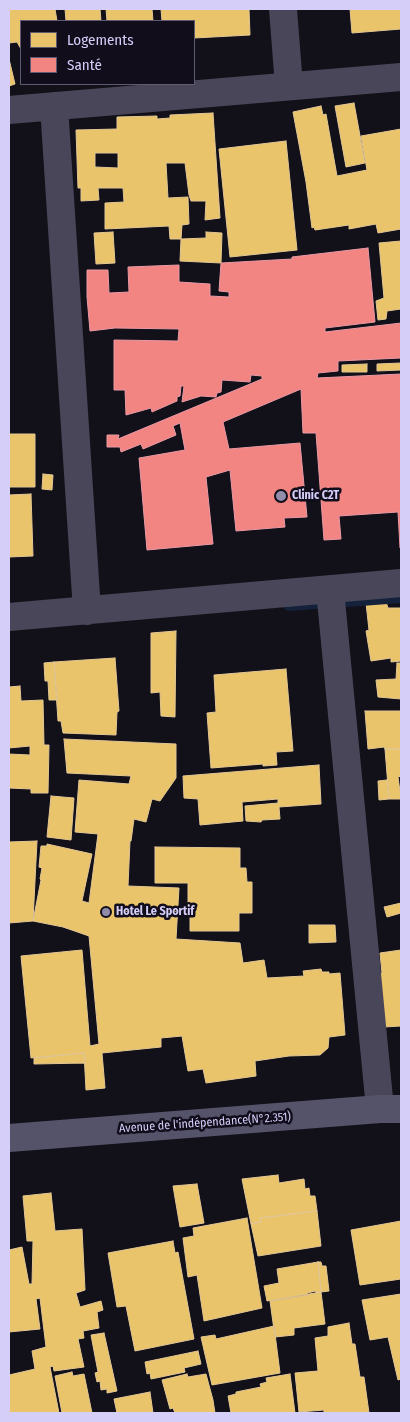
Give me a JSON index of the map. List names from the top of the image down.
{
  "streets": {
    "main road": ["Avenue de l'indépendance(N°2.351)"]
  },
  "places": ["Clinic C2T", "Hotel Le Sportif"],
  "legend": ["Logements", "Santé"]
}
